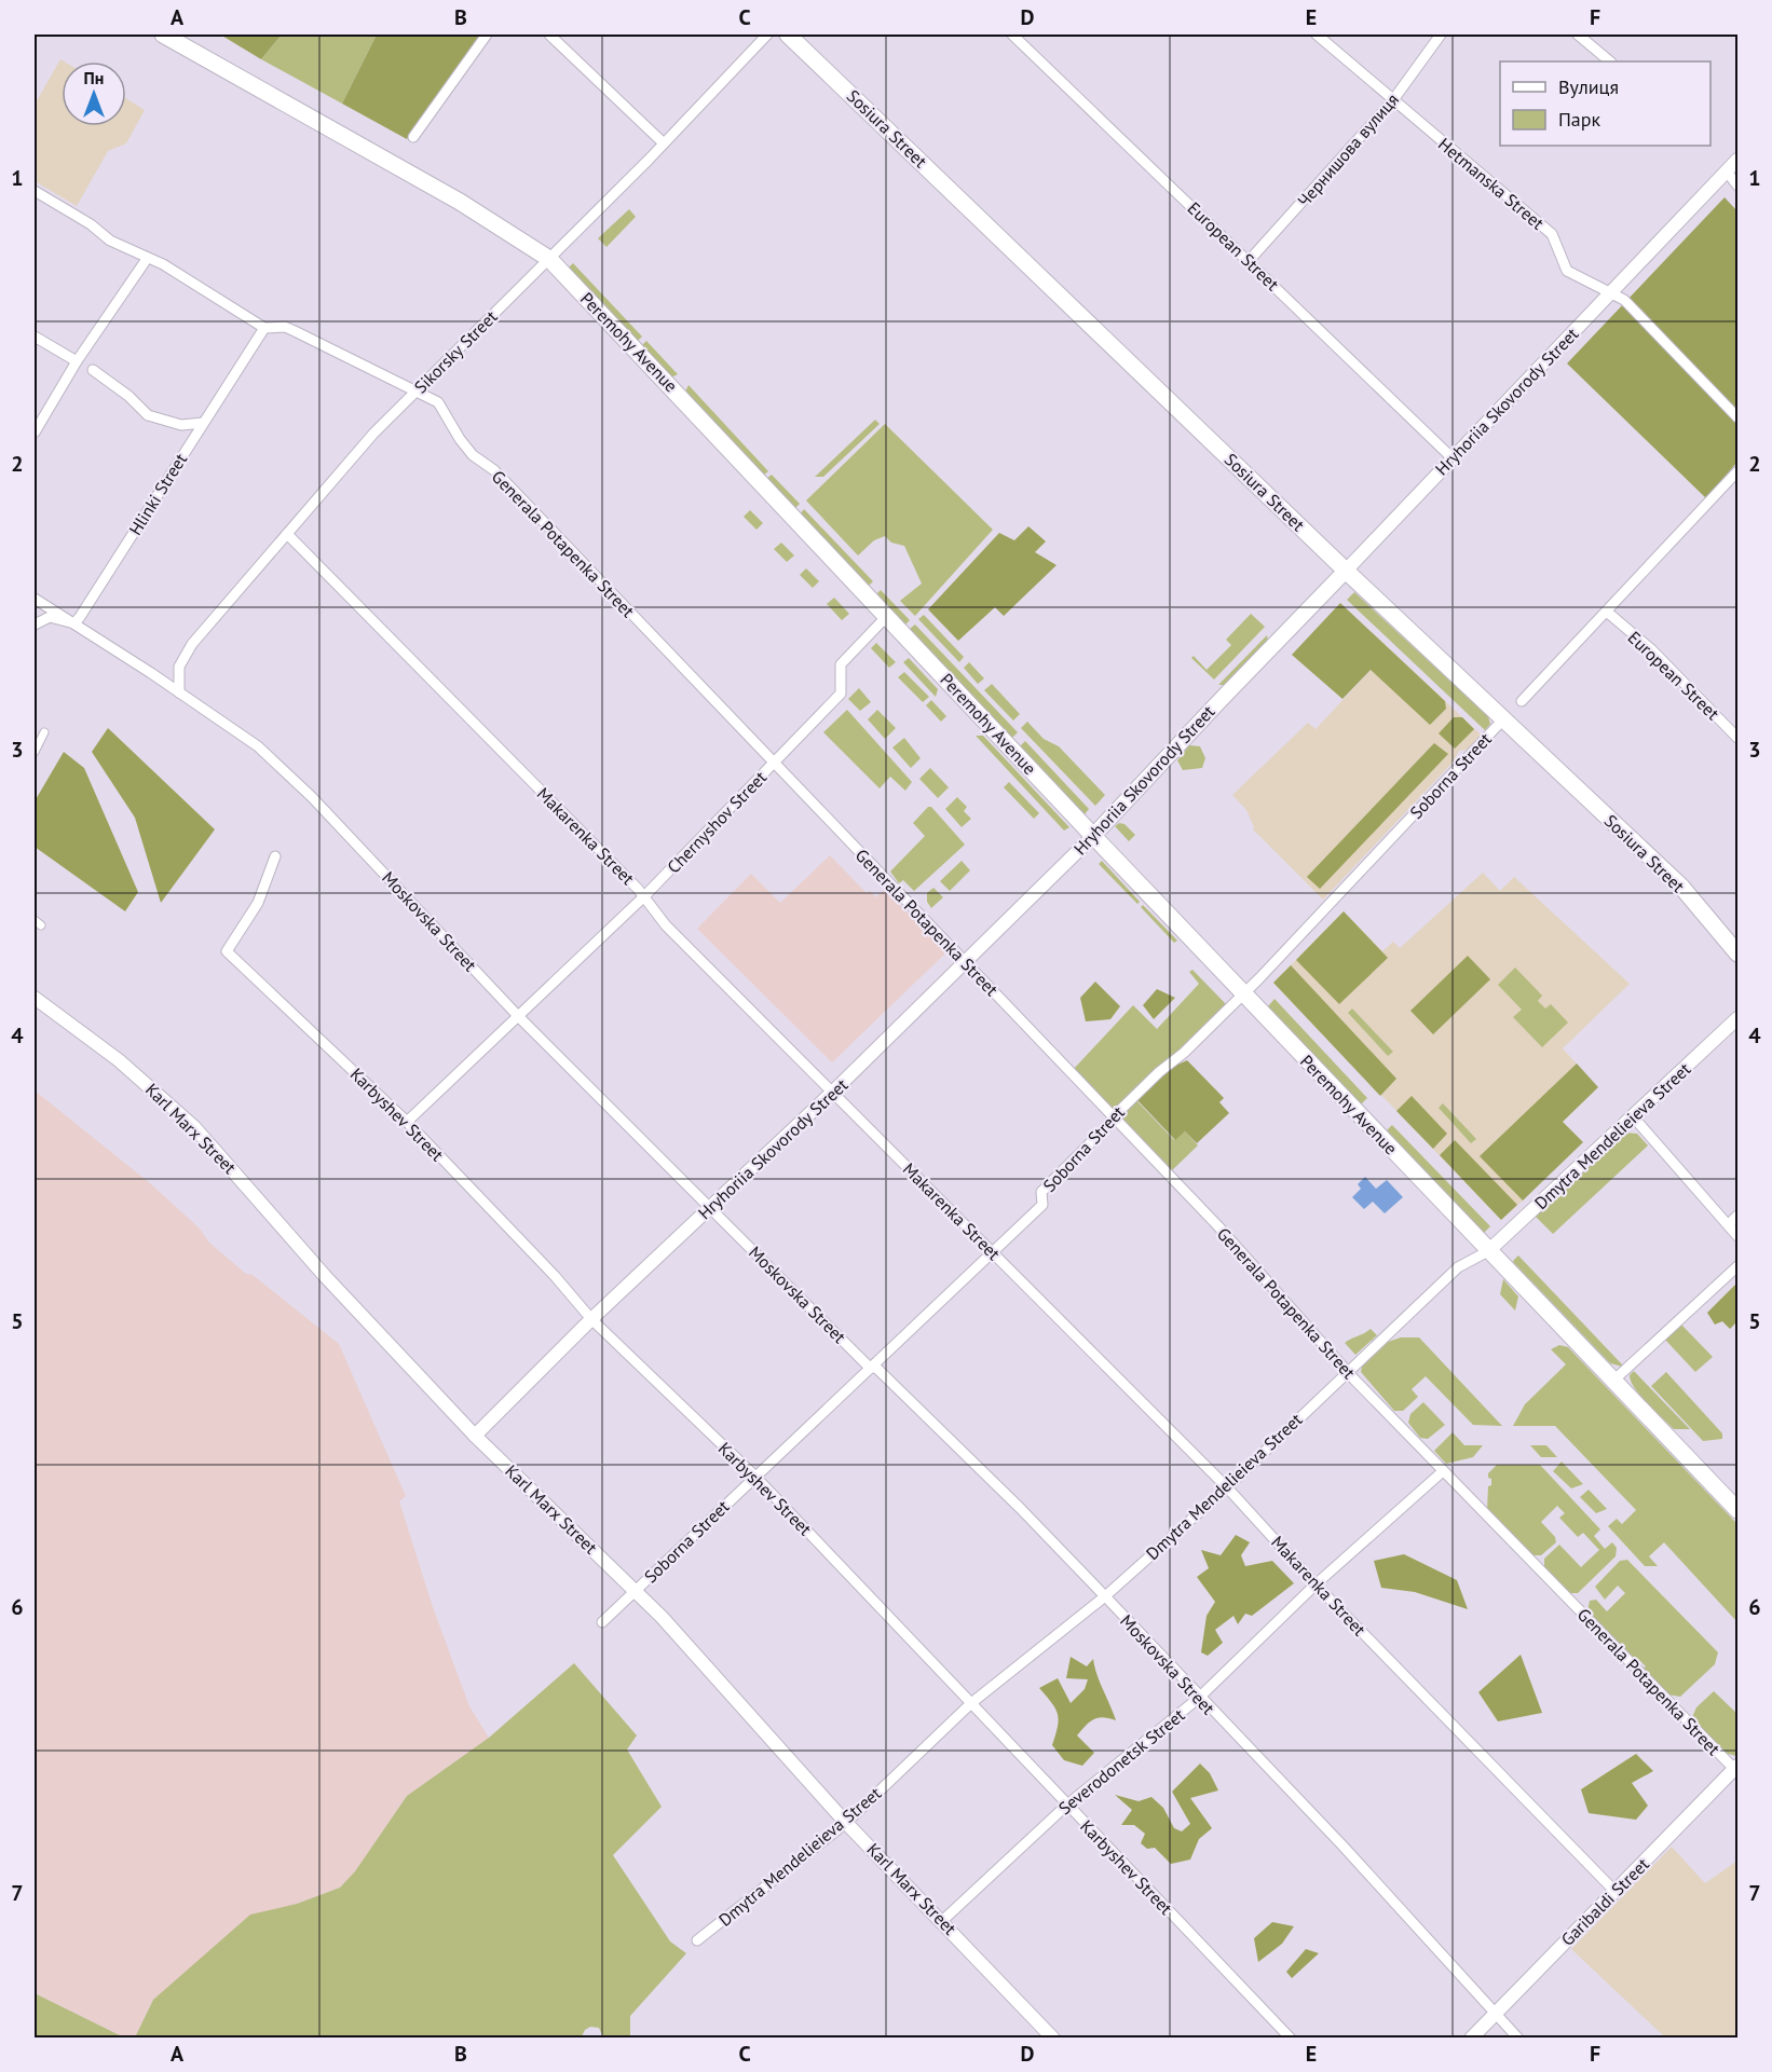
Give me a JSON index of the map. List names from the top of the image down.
{
  "streets": {
    "main road": ["Sosiura Street", "Peremohy Avenue", "Hryhoriia Skovorody Street"],
    "street": [
      "Чернишова вулиця",
      "Hetmanska Street",
      "European Street",
      "Sikorsky Street",
      "Hlinki Street",
      "Generala Potapenka Street",
      "Soborna Street",
      "Chernyshov Street",
      "Makarenka Street",
      "Moskovska Street",
      "Karbyshev Street",
      "Karl Marx Street",
      "Dmytra Mendelieieva Street",
      "Severodonetsk Street",
      "Garibaldi Street"
    ]
  },
  "crossings": [
    ["Sosiura Street", "Hryhoriia Skovorody Street"],
    ["Sosiura Street", "Soborna Street"],
    ["Чернишова вулиця", "Hetmanska Street"],
    ["Чернишова вулиця", "European Street"],
    ["Hetmanska Street", "Hryhoriia Skovorody Street"],
    ["European Street", "Hryhoriia Skovorody Street"],
    ["Peremohy Avenue", "Sikorsky Street"],
    ["Peremohy Avenue", "Hryhoriia Skovorody Street"],
    ["Peremohy Avenue", "Soborna Street"],
    ["Peremohy Avenue", "Chernyshov Street"],
    ["Peremohy Avenue", "Dmytra Mendelieieva Street"],
    ["Sikorsky Street", "Generala Potapenka Street"],
    ["Sikorsky Street", "Makarenka Street"],
    ["Sikorsky Street", "Moskovska Street"],
    ["Hryhoriia Skovorody Street", "Generala Potapenka Street"],
    ["Hryhoriia Skovorody Street", "Makarenka Street"],
    ["Hryhoriia Skovorody Street", "Moskovska Street"],
    ["Hryhoriia Skovorody Street", "Karbyshev Street"],
    ["Hryhoriia Skovorody Street", "Karl Marx Street"],
    ["Hlinki Street", "Generala Potapenka Street"],
    ["Hlinki Street", "Moskovska Street"],
    ["Generala Potapenka Street", "Soborna Street"],
    ["Generala Potapenka Street", "Chernyshov Street"],
    ["Generala Potapenka Street", "Dmytra Mendelieieva Street"],
    ["Generala Potapenka Street", "Severodonetsk Street"],
    ["Generala Potapenka Street", "Garibaldi Street"],
    ["Soborna Street", "Makarenka Street"],
    ["Soborna Street", "Moskovska Street"],
    ["Soborna Street", "Karbyshev Street"],
    ["Soborna Street", "Karl Marx Street"],
    ["Chernyshov Street", "Makarenka Street"],
    ["Chernyshov Street", "Moskovska Street"],
    ["Chernyshov Street", "Karbyshev Street"],
    ["Makarenka Street", "Dmytra Mendelieieva Street"],
    ["Makarenka Street", "Severodonetsk Street"],
    ["Makarenka Street", "Garibaldi Street"],
    ["Moskovska Street", "Dmytra Mendelieieva Street"],
    ["Moskovska Street", "Severodonetsk Street"],
    ["Moskovska Street", "Garibaldi Street"],
    ["Karbyshev Street", "Dmytra Mendelieieva Street"],
    ["Karbyshev Street", "Severodonetsk Street"],
    ["Karl Marx Street", "Dmytra Mendelieieva Street"],
    ["Karl Marx Street", "Severodonetsk Street"]
  ],
  "legend": ["Вулиця", "Парк"],
  "north": "top",
  "grid": {
    "columns": [
      "A",
      "B",
      "C",
      "D",
      "E",
      "F"
    ],
    "rows": [
      "1",
      "2",
      "3",
      "4",
      "5",
      "6",
      "7"
    ]
  }
}
